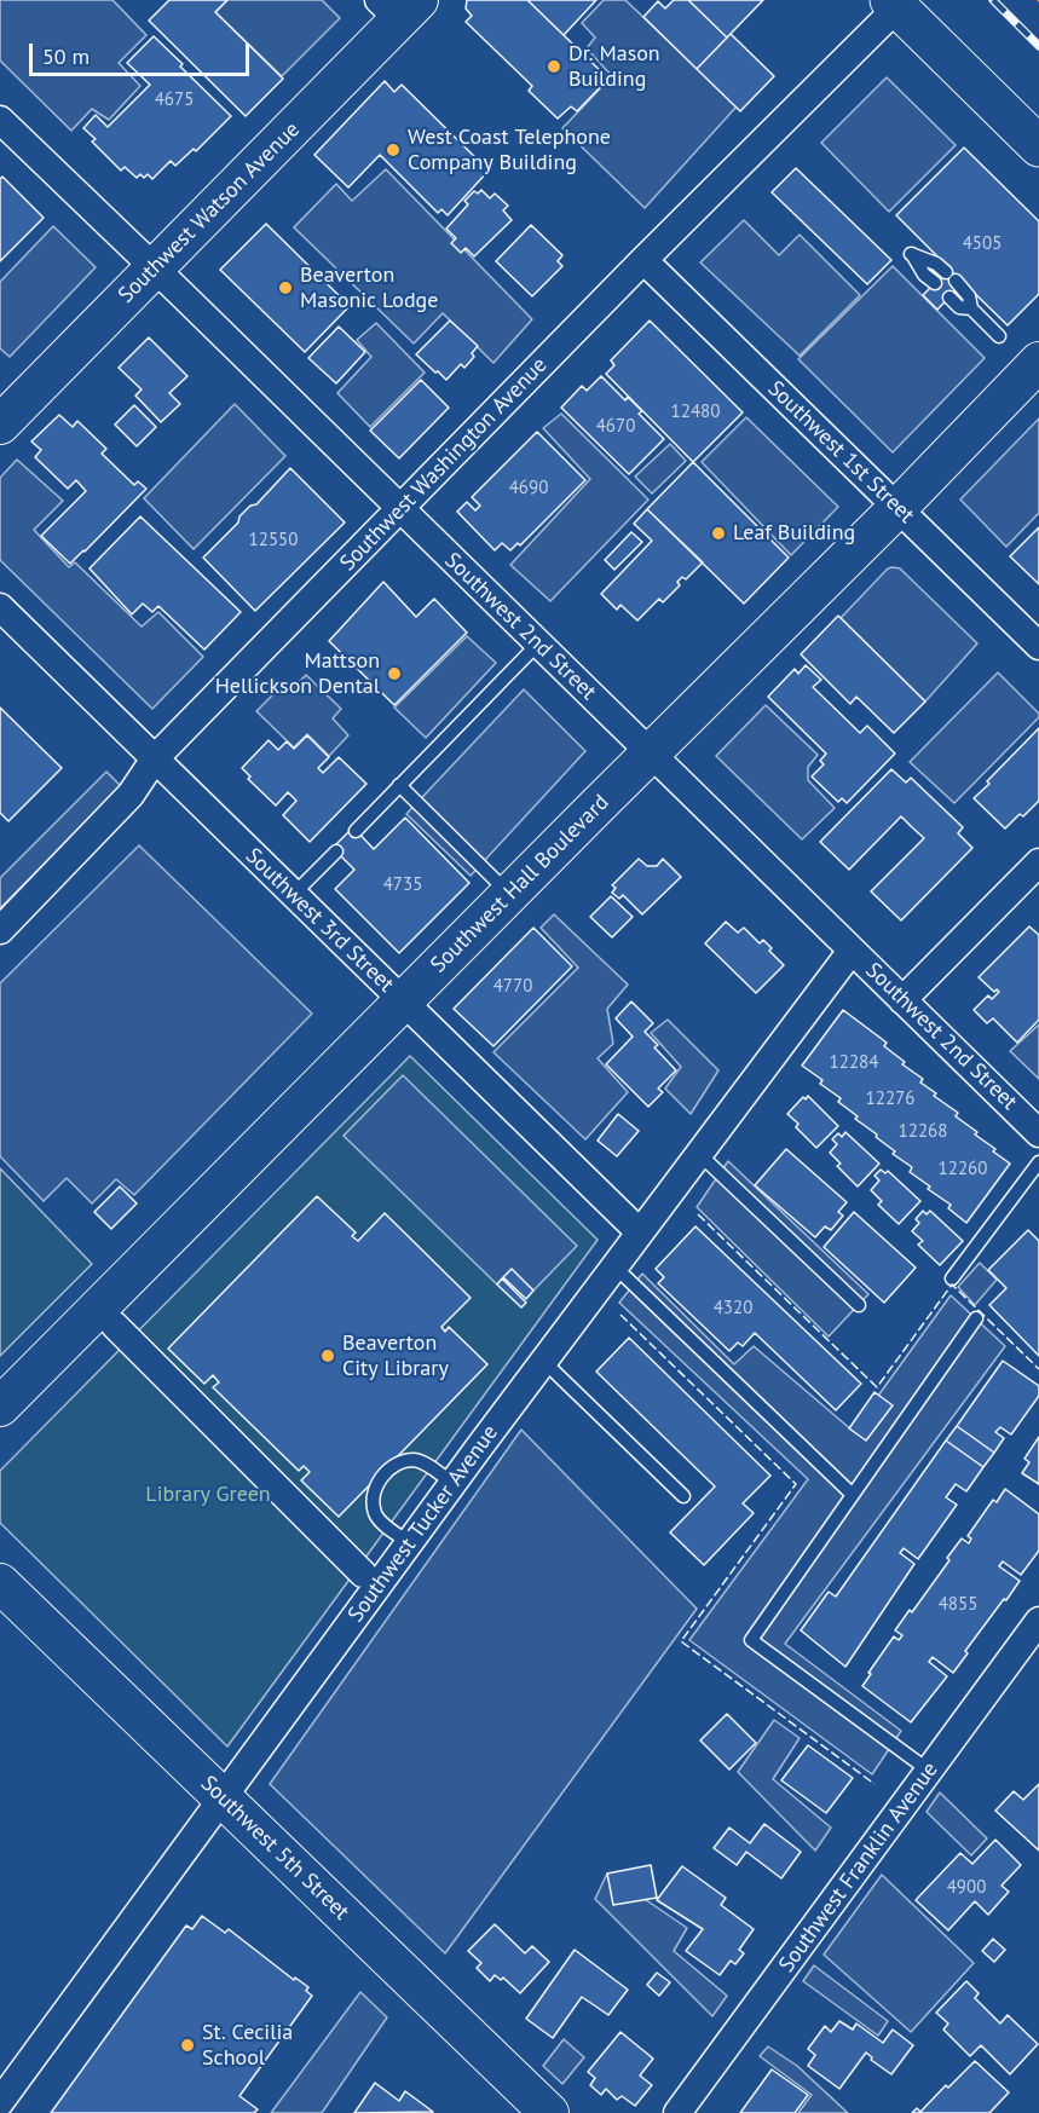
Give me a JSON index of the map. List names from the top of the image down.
{
  "streets": {
    "main road": ["Southwest Watson Avenue", "Southwest Hall Boulevard", "Southwest 5th Street"],
    "street": [
      "Southwest 1st Street",
      "Southwest Washington Avenue",
      "Southwest 2nd Street",
      "Southwest 3rd Street",
      "Southwest Tucker Avenue",
      "Southwest Franklin Avenue"
    ]
  },
  "crossings": [
    ["Southwest Watson Avenue", "Southwest 2nd Street"],
    ["Southwest 1st Street", "Southwest Washington Avenue"],
    ["Southwest 1st Street", "Southwest Hall Boulevard"],
    ["Southwest Washington Avenue", "Southwest 2nd Street"],
    ["Southwest Washington Avenue", "Southwest 3rd Street"],
    ["Southwest 2nd Street", "Southwest Hall Boulevard"],
    ["Southwest 2nd Street", "Southwest Tucker Avenue"],
    ["Southwest Hall Boulevard", "Southwest 3rd Street"],
    ["Southwest 3rd Street", "Southwest Tucker Avenue"],
    ["Southwest Tucker Avenue", "Southwest 5th Street"]
  ],
  "parks": ["Library Green"],
  "places": [
    "Dr. Mason Building",
    "West Coast Telephone Company Building",
    "Beaverton Masonic Lodge",
    "Leaf Building",
    "Mattson Hellickson Dental",
    "Beaverton City Library",
    "St. Cecilia School"
  ],
  "house_numbers": [
    "4675",
    "4505",
    "12480",
    "4670",
    "4690",
    "12550",
    "4735",
    "4770",
    "12284",
    "12276",
    "12268",
    "12260",
    "4320",
    "4855",
    "4900"
  ],
  "scale_bar": "50 m"
}
